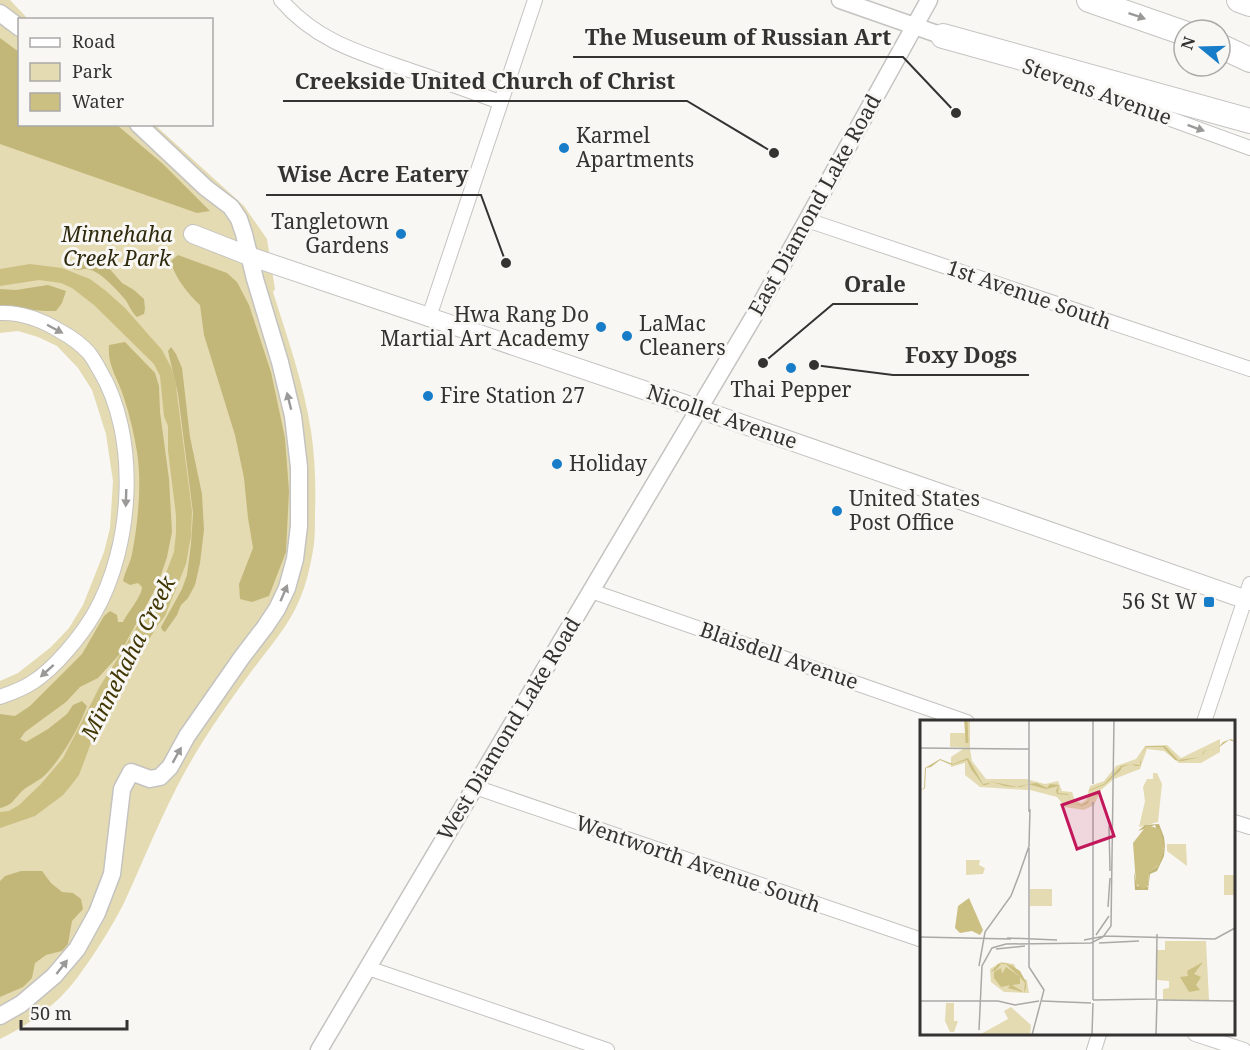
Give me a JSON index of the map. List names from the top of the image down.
{
  "streets": {
    "main road": ["Nicollet Avenue"],
    "street": [
      "Stevens Avenue",
      "East Diamond Lake Road",
      "1st Avenue South",
      "Blaisdell Avenue",
      "West Diamond Lake Road",
      "Wentworth Avenue South"
    ]
  },
  "crossings": [
    ["East Diamond Lake Road", "1st Avenue South"],
    ["East Diamond Lake Road", "Nicollet Avenue"],
    ["East Diamond Lake Road", "West Diamond Lake Road"],
    ["Nicollet Avenue", "West Diamond Lake Road"],
    ["Blaisdell Avenue", "West Diamond Lake Road"],
    ["West Diamond Lake Road", "Wentworth Avenue South"]
  ],
  "one_way": ["Stevens Avenue"],
  "water": ["Minnehaha Creek"],
  "parks": ["Minnehaha Creek Park"],
  "places": {
    "other": [
      "The Museum of Russian Art",
      "Karmel Apartments",
      "Creekside United Church of Christ",
      "Tangletown Gardens",
      "Wise Acre Eatery",
      "Hwa Rang Do Martial Art Academy",
      "LaMac Cleaners",
      "Orale",
      "Foxy Dogs",
      "Thai Pepper",
      "Fire Station 27",
      "Holiday",
      "United States Post Office"
    ],
    "transit": ["56 St W"]
  },
  "legend": ["Road", "Park", "Water"],
  "scale_bar": "50 m",
  "north": "left"
}
